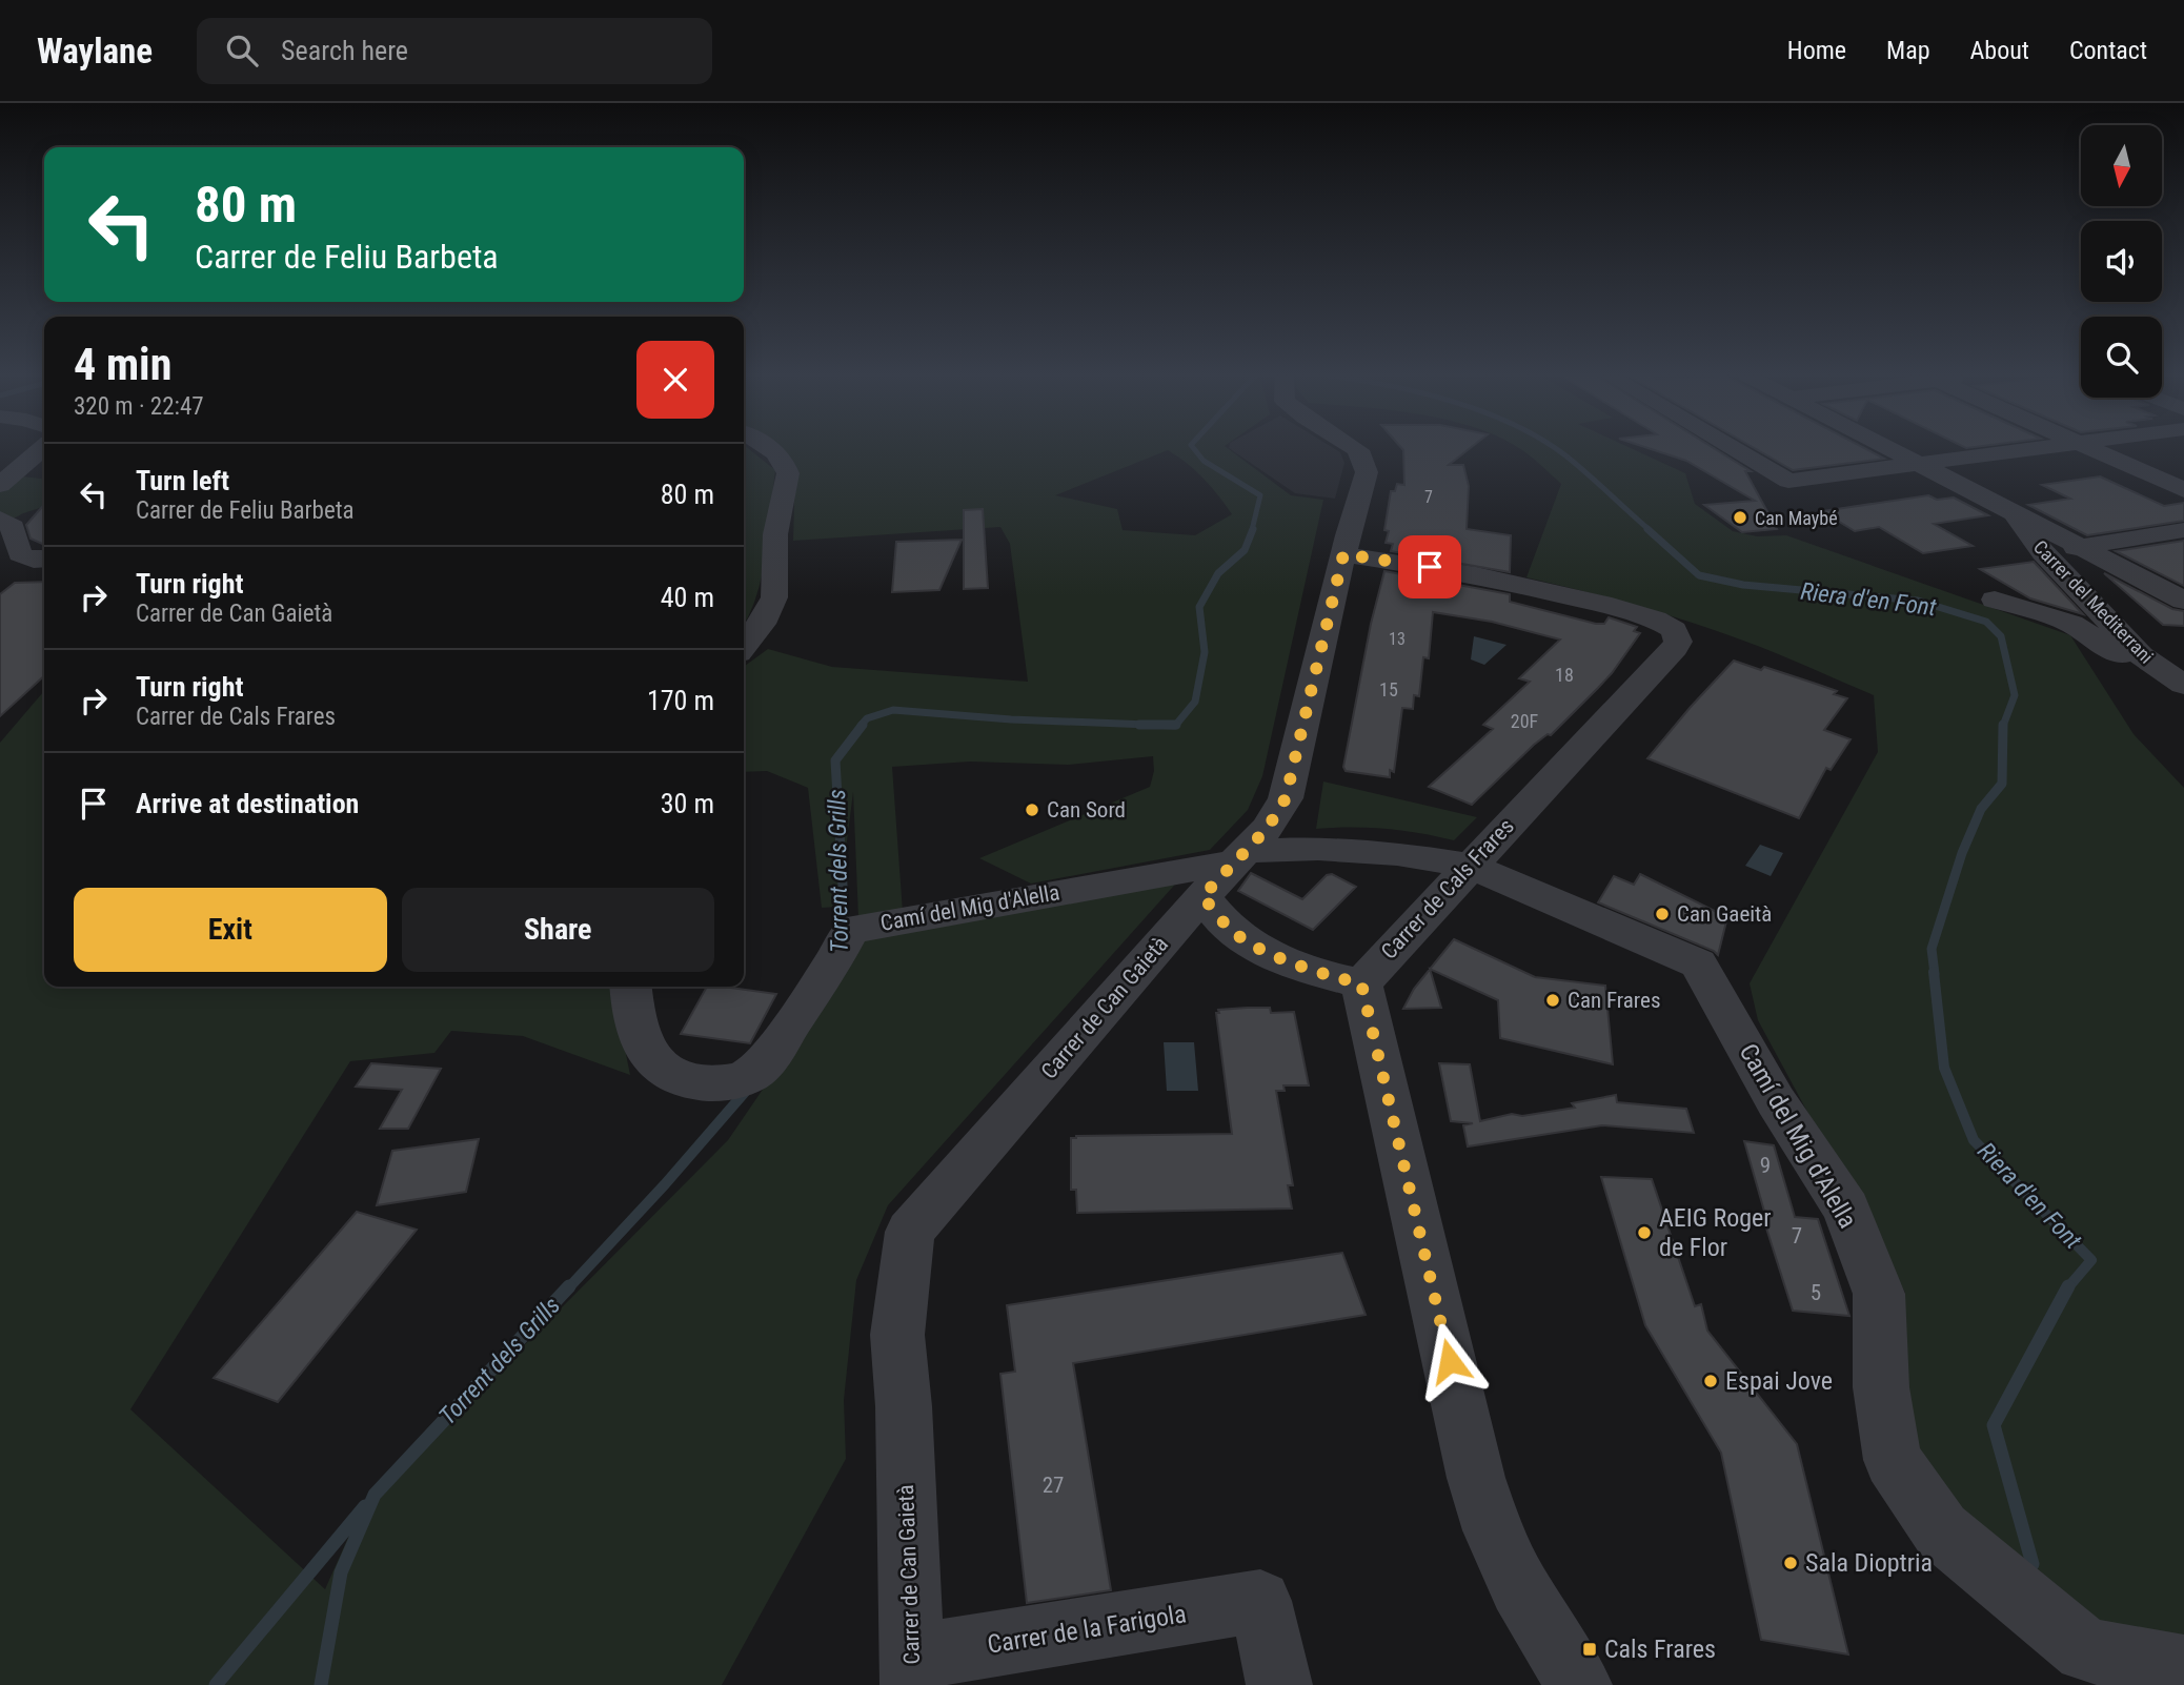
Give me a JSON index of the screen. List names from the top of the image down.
{
  "streets": {
    "street": [
      "Carrer del Mediterrani",
      "Carrer de Cals Frares",
      "Camí del Mig d'Alella",
      "Carrer de Can Gaietà",
      "Carrer de la Farigola"
    ]
  },
  "crossings": [
    ["Carrer de Cals Frares", "Camí del Mig d'Alella"],
    ["Carrer de Cals Frares", "Carrer de Can Gaietà"],
    ["Camí del Mig d'Alella", "Carrer de Can Gaietà"],
    ["Carrer de Can Gaietà", "Carrer de la Farigola"]
  ],
  "water": ["Riera d'en Font", "Torrent dels Grills"],
  "places": {
    "other": [
      "Can Maybé",
      "Can Sord",
      "Can Gaeità",
      "Can Frares",
      "AEIG Roger de Flor",
      "Espai Jove",
      "Sala Dioptria"
    ],
    "transit": ["Cals Frares"]
  },
  "house_numbers": [
    "7",
    "13",
    "18",
    "15",
    "20F",
    "9",
    "7",
    "5",
    "27"
  ],
  "north": "bottom",
  "page": {
    "header": "Waylane",
    "search": "Search here",
    "nav": [
      "Home",
      "Map",
      "About",
      "Contact"
    ],
    "turn": ["80 m", "Carrer de Feliu Barbeta"],
    "heading": ["4 min", "320 m · 22:47"],
    "list": [
      {
        "name": "Turn left",
        "note": "Carrer de Feliu Barbeta",
        "value": "80 m"
      },
      {
        "name": "Turn right",
        "note": "Carrer de Can Gaietà",
        "value": "40 m"
      },
      {
        "name": "Turn right",
        "note": "Carrer de Cals Frares",
        "value": "170 m"
      },
      {
        "name": "Arrive at destination",
        "value": "30 m"
      }
    ],
    "buttons": ["Exit", "Share"]
  }
}
